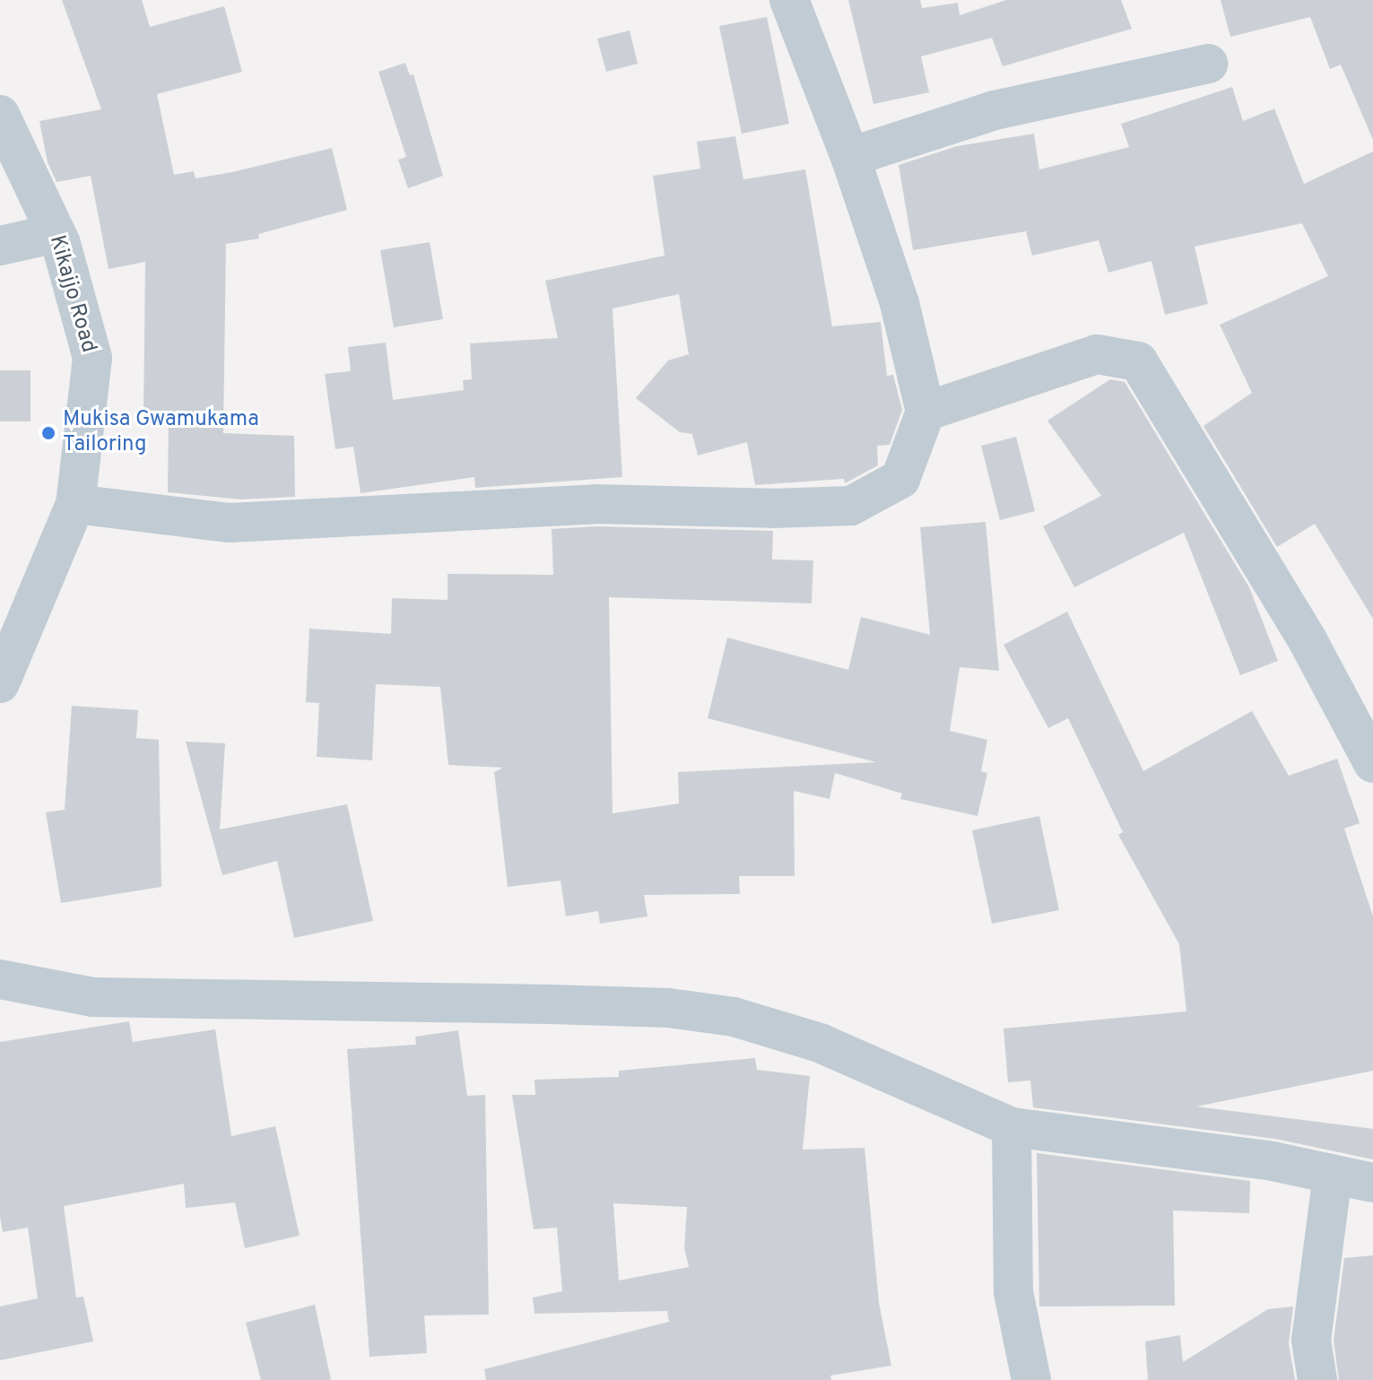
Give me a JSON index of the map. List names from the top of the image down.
{
  "streets": {
    "street": ["Kikajjo Road"]
  },
  "places": ["Mukisa Gwamukama Tailoring"]
}
